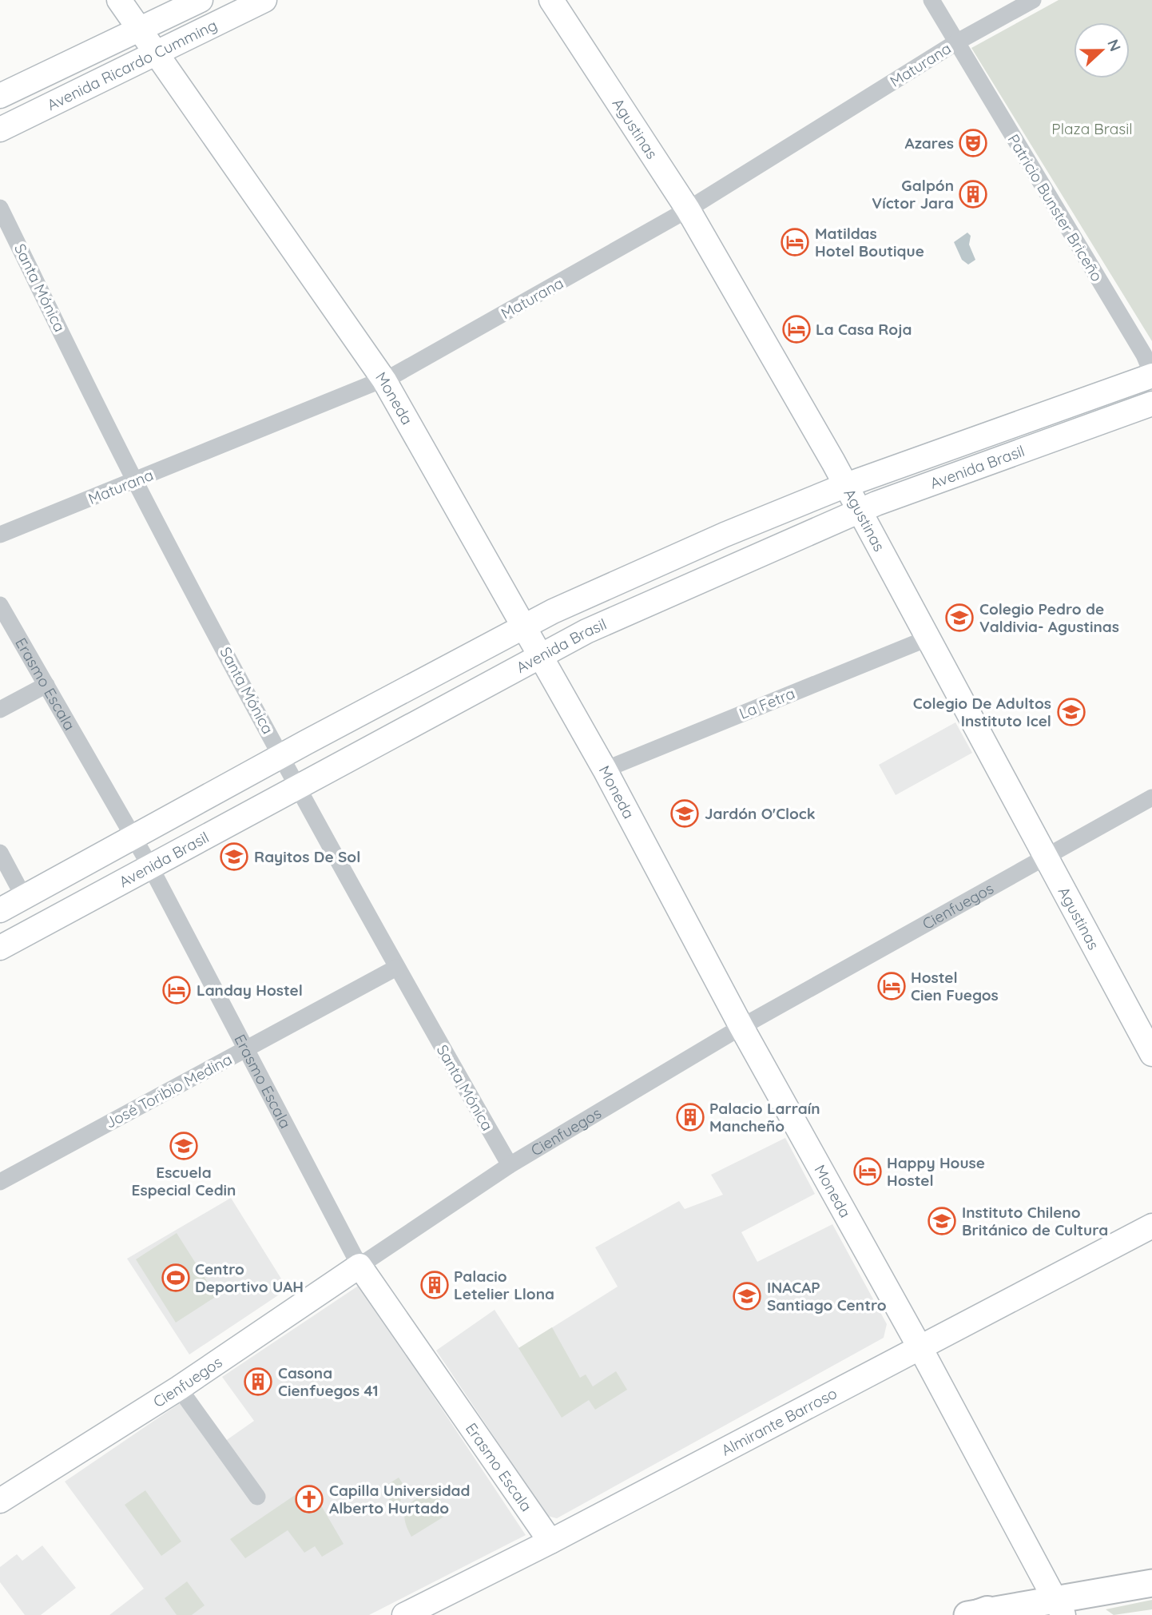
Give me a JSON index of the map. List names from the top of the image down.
{
  "streets": {
    "main road": [
      "Avenida Ricardo Cumming",
      "Agustinas",
      "Moneda",
      "Avenida Brasil",
      "Erasmo Escala",
      "Cienfuegos",
      "Almirante Barroso"
    ],
    "street": [
      "Maturana",
      "Patricio Bunster Briceño",
      "Santa Mónica",
      "La Fetra",
      "José Toribio Medina"
    ]
  },
  "crossings": [
    ["Avenida Ricardo Cumming", "Moneda"],
    ["Maturana", "Agustinas"],
    ["Maturana", "Patricio Bunster Briceño"],
    ["Maturana", "Santa Mónica"],
    ["Maturana", "Moneda"],
    ["Agustinas", "Avenida Brasil"],
    ["Agustinas", "La Fetra"],
    ["Agustinas", "Cienfuegos"],
    ["Patricio Bunster Briceño", "Avenida Brasil"],
    ["Santa Mónica", "Avenida Brasil"],
    ["Santa Mónica", "Cienfuegos"],
    ["Santa Mónica", "José Toribio Medina"],
    ["Moneda", "Avenida Brasil"],
    ["Moneda", "La Fetra"],
    ["Moneda", "Cienfuegos"],
    ["Moneda", "Almirante Barroso"],
    ["Avenida Brasil", "Erasmo Escala"],
    ["Erasmo Escala", "Cienfuegos"],
    ["Erasmo Escala", "José Toribio Medina"],
    ["Erasmo Escala", "Almirante Barroso"]
  ],
  "parks": ["Plaza Brasil"],
  "places": {
    "theatre": ["Azares"],
    "building": [
      "Galpón Víctor Jara",
      "Palacio Larraín Mancheño",
      "Palacio Letelier Llona",
      "Casona Cienfuegos 41"
    ],
    "hotel": [
      "Matildas Hotel Boutique",
      "La Casa Roja",
      "Hostel Cien Fuegos",
      "Landay Hostel",
      "Happy House Hostel"
    ],
    "school or university": [
      "Colegio Pedro de Valdivia- Agustinas",
      "Colegio De Adultos Instituto Icel",
      "Jardón O'Clock",
      "Rayitos De Sol",
      "Escuela Especial Cedin",
      "Instituto Chileno Británico de Cultura",
      "INACAP Santiago Centro"
    ],
    "sports": ["Centro Deportivo UAH"],
    "church": ["Capilla Universidad Alberto Hurtado"]
  },
  "north": "right"
}
